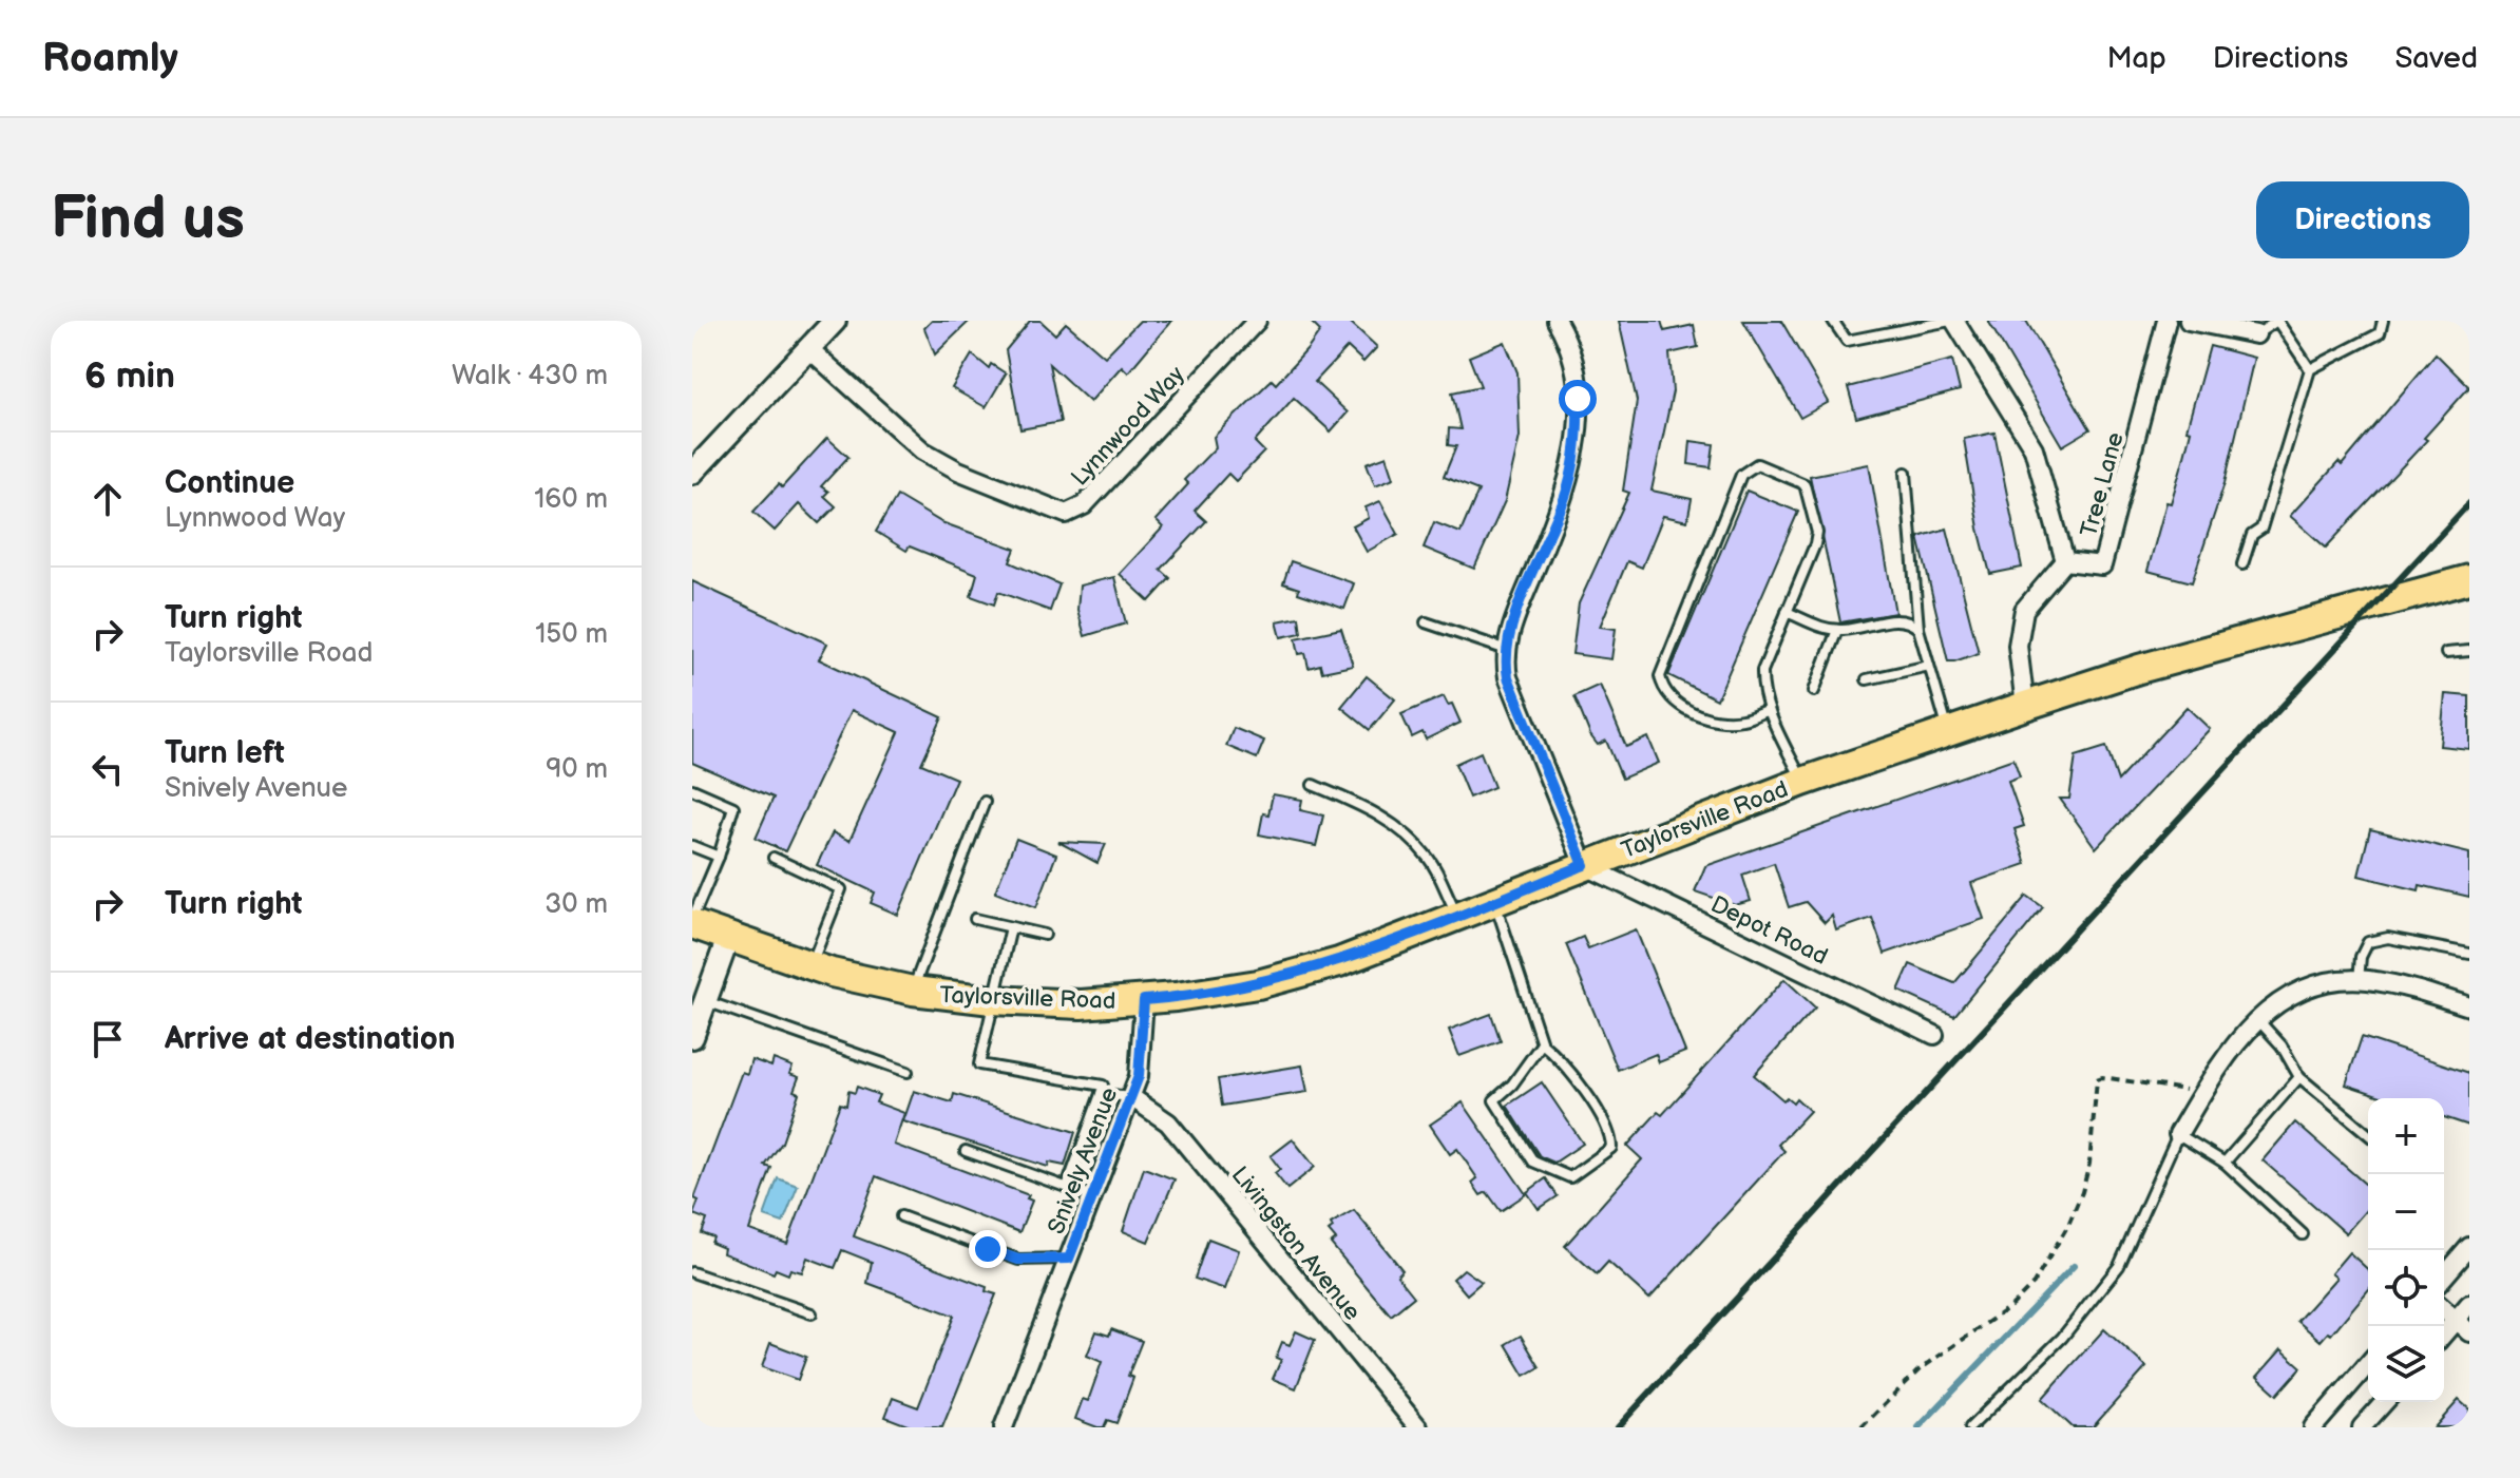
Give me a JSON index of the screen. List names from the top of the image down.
{
  "streets": {
    "main road": ["Taylorsville Road"],
    "street": [
      "Lynnwood Way",
      "Tree Lane",
      "Depot Road",
      "Snively Avenue",
      "Livingston Avenue"
    ]
  },
  "crossings": [
    ["Tree Lane", "Taylorsville Road"],
    ["Taylorsville Road", "Depot Road"],
    ["Taylorsville Road", "Snively Avenue"],
    ["Snively Avenue", "Livingston Avenue"]
  ],
  "page": {
    "header": "Roamly",
    "nav": ["Map", "Directions", "Saved"],
    "buttons": "Directions",
    "title": "Find us",
    "heading": ["6 min", "Walk · 430 m"],
    "list": [
      ["Continue", "Lynnwood Way", "160 m"],
      ["Turn right", "Taylorsville Road", "150 m"],
      ["Turn left", "Snively Avenue", "90 m"],
      ["Turn right", "30 m"],
      "Arrive at destination"
    ],
    "map_buttons": ["+", "−"]
  }
}
